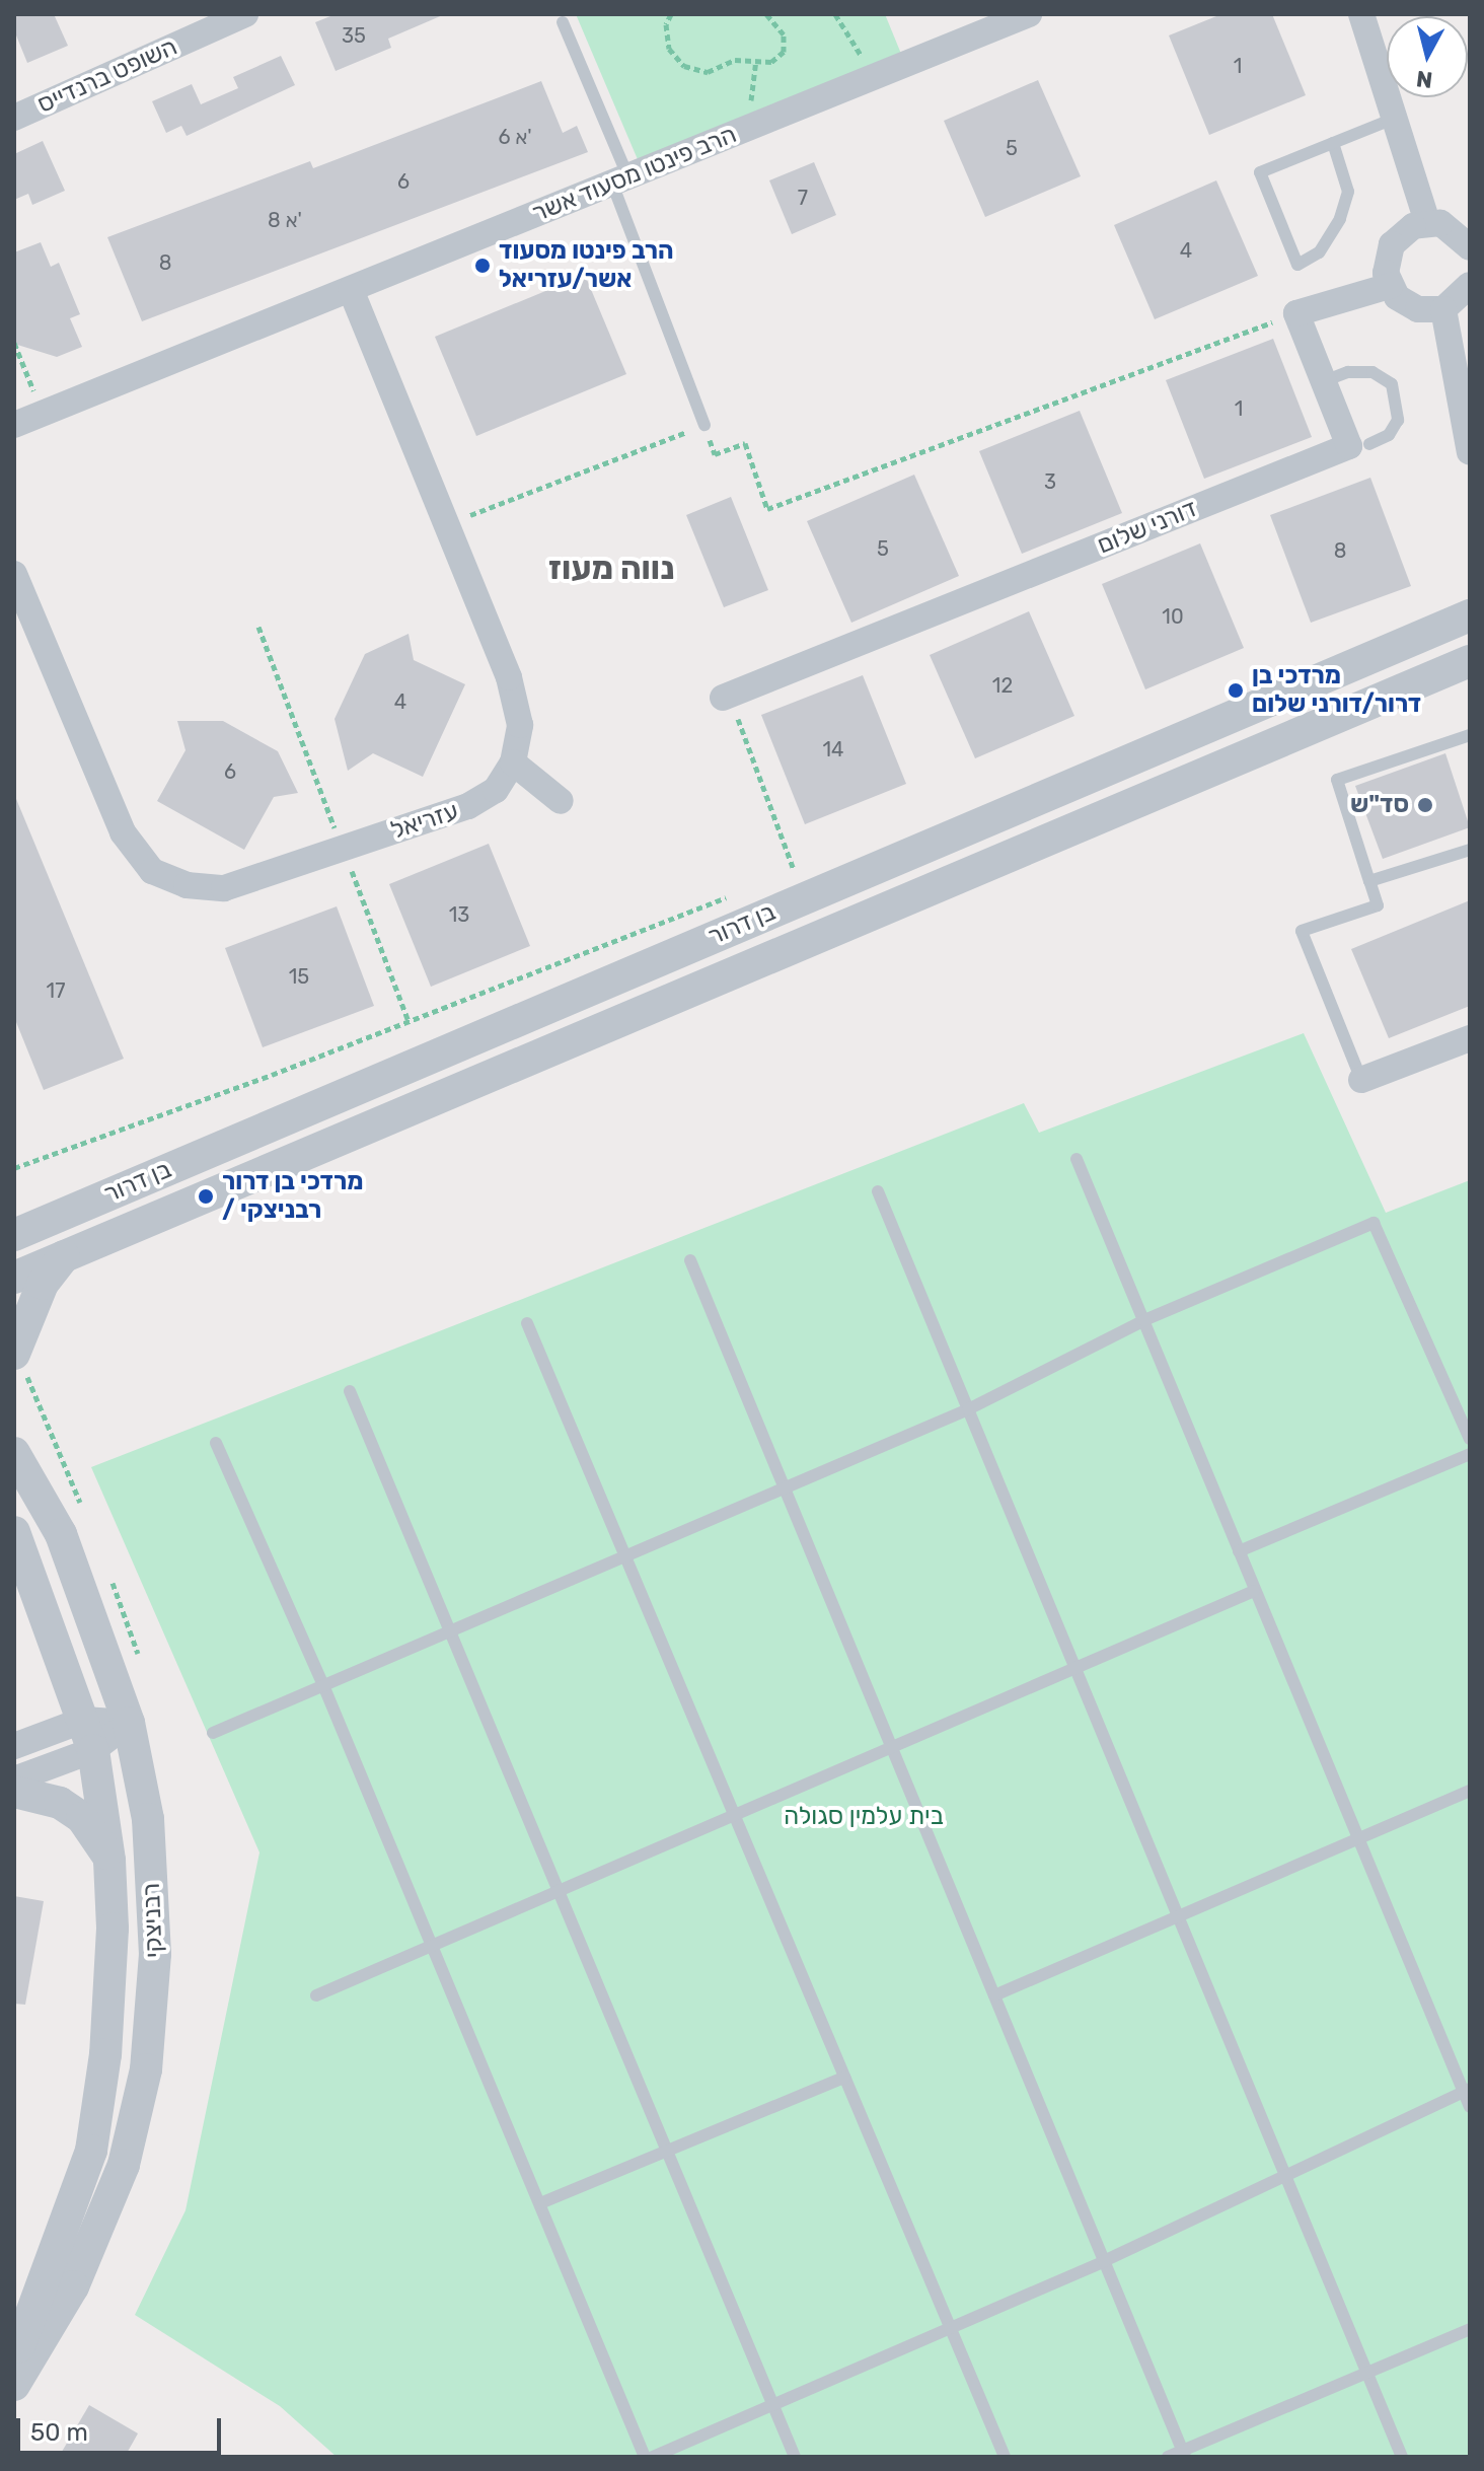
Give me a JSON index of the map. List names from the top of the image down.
{
  "streets": {
    "street": [
      "השופט ברנדייס",
      "הרב פינטו מסעוד אשר",
      "דורני שלום",
      "עזריאל",
      "בן דרור",
      "רבניצקי"
    ]
  },
  "crossings": [
    ["הרב פינטו מסעוד אשר", "עזריאל"]
  ],
  "districts": ["נווה מעוז"],
  "parks": ["בית עלמין סגולה"],
  "places": [
    "הרב פינטו מסעוד אשר/עזריאל",
    "מרדכי בן דרור/דורני שלום",
    "סד\"ש",
    "מרדכי בן דרור / רבניצקי"
  ],
  "house_numbers": [
    "35",
    "1",
    "6 א'",
    "5",
    "6",
    "7",
    "8 א'",
    "4",
    "8",
    "1",
    "3",
    "5",
    "8",
    "10",
    "12",
    "4",
    "14",
    "6",
    "13",
    "15",
    "17"
  ],
  "scale_bar": "50 m",
  "north": "bottom"
}
